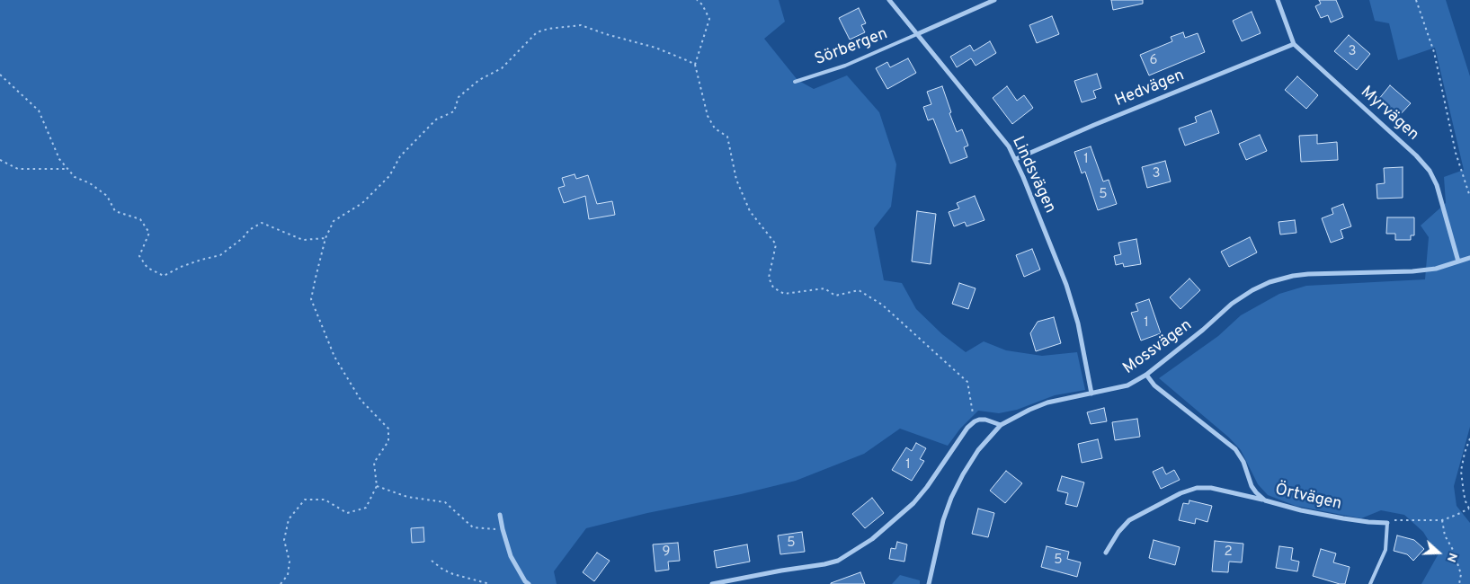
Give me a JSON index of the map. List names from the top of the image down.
{
  "streets": {
    "street": [
      "Hedvägen",
      "Myrvägen",
      "Lindsvägen",
      "Mossvägen",
      "Örtvägen"
    ],
    "lane": ["Sörbergen"]
  },
  "crossings": [
    ["Sörbergen", "Lindsvägen"],
    ["Hedvägen", "Myrvägen"],
    ["Hedvägen", "Lindsvägen"],
    ["Myrvägen", "Mossvägen"],
    ["Lindsvägen", "Mossvägen"],
    ["Mossvägen", "Örtvägen"]
  ],
  "house_numbers": [
    "3",
    "6",
    "1",
    "3",
    "5",
    "1",
    "1",
    "5",
    "9",
    "2",
    "5"
  ],
  "north": "right"
}
